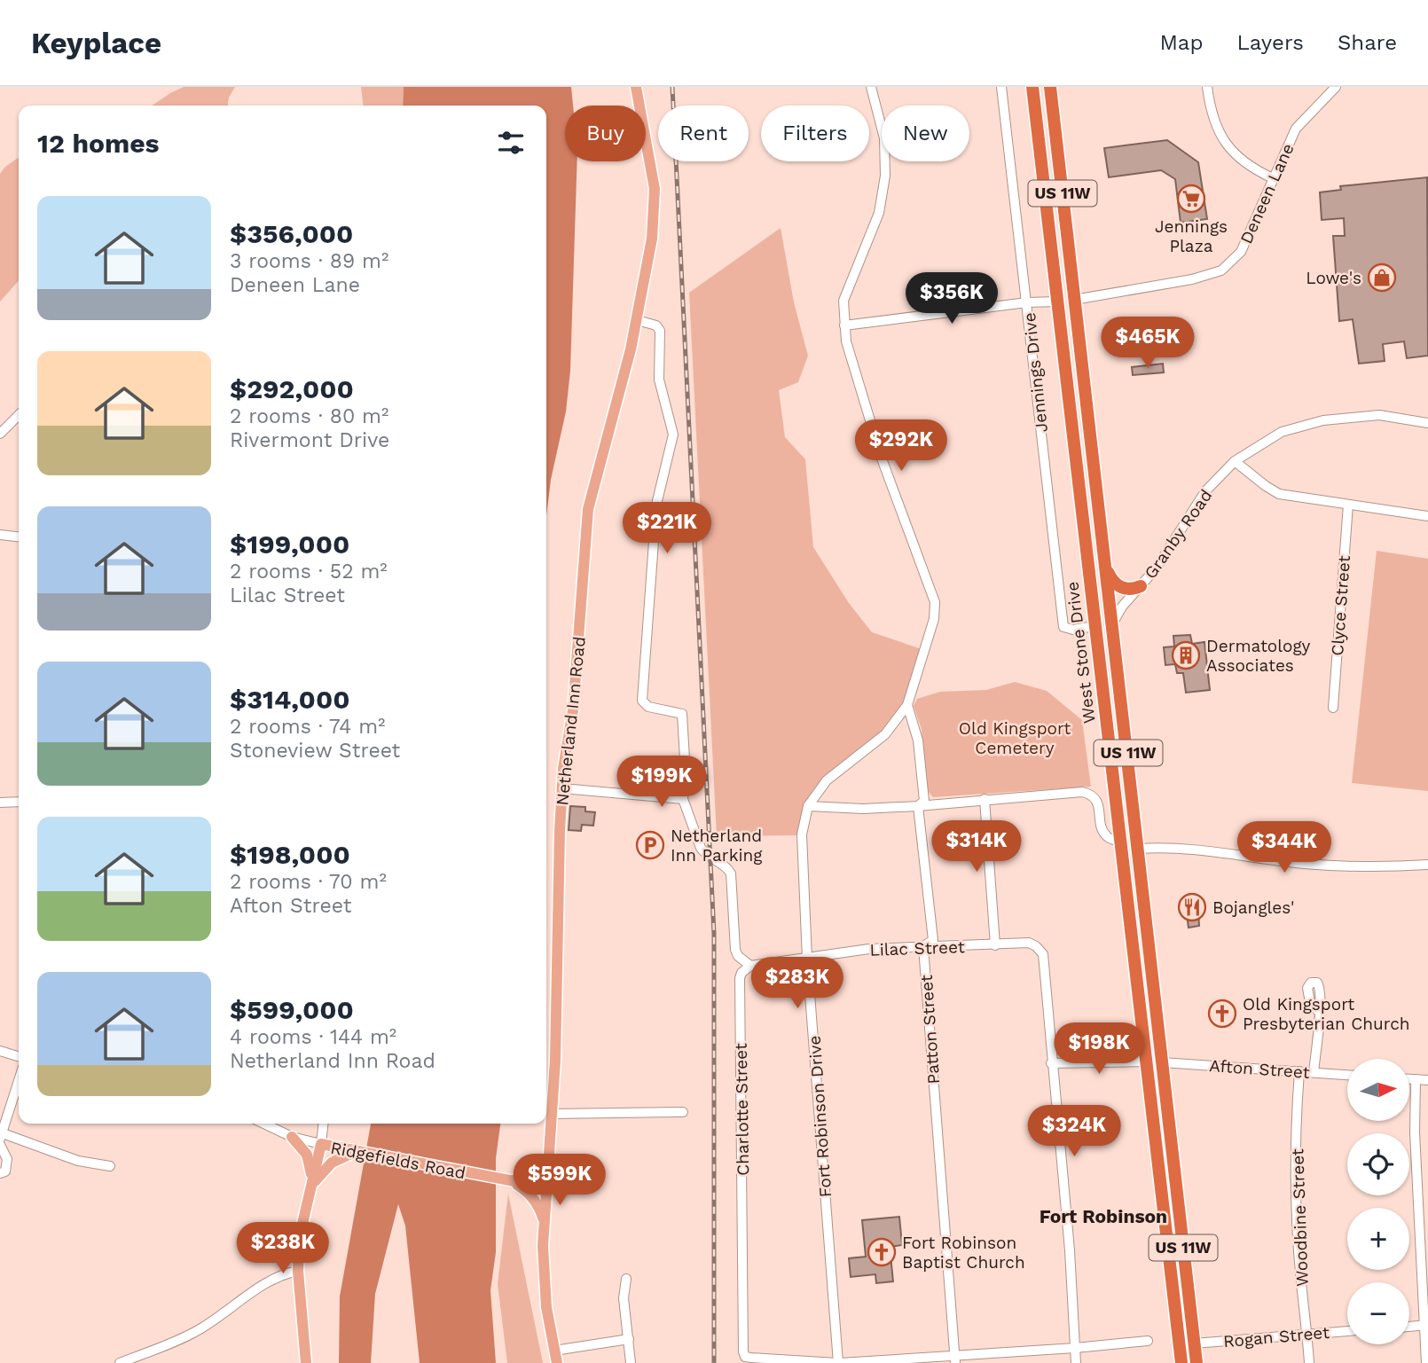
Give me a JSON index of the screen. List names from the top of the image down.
{
  "streets": {
    "highway": ["US 11W", "West Stone Drive"],
    "main road": ["Netherland Inn Road", "Ridgefields Road"],
    "street": [
      "Deneen Lane",
      "Jennings Drive",
      "Granby Road",
      "Clyce Street",
      "Lilac Street",
      "Patton Street",
      "Afton Street",
      "Charlotte Street",
      "Fort Robinson Drive",
      "Woodbine Street",
      "Rogan Street"
    ]
  },
  "crossings": [
    ["Deneen Lane", "West Stone Drive"],
    ["Jennings Drive", "West Stone Drive"],
    ["Granby Road", "West Stone Drive"],
    ["West Stone Drive", "Afton Street"],
    ["West Stone Drive", "Rogan Street"],
    ["Netherland Inn Road", "Ridgefields Road"],
    ["Lilac Street", "Patton Street"],
    ["Lilac Street", "Charlotte Street"],
    ["Lilac Street", "Fort Robinson Drive"],
    ["Patton Street", "Fort Robinson Drive"],
    ["Afton Street", "Woodbine Street"],
    ["Charlotte Street", "Fort Robinson Drive"],
    ["Woodbine Street", "Rogan Street"]
  ],
  "districts": ["Fort Robinson"],
  "parks": ["Old Kingsport Cemetery"],
  "places": {
    "supermarket": ["Jennings Plaza"],
    "shop": ["Lowe's"],
    "building": ["Dermatology Associates"],
    "parking": ["Netherland Inn Parking"],
    "restaurant": ["Bojangles'"],
    "church": ["Old Kingsport Presbyterian Church", "Fort Robinson Baptist Church"]
  },
  "north": "right",
  "page": {
    "header": "Keyplace",
    "nav": ["Map", "Layers", "Share"],
    "chip": [
      "Buy",
      "Rent",
      "Filters",
      "New"
    ],
    "heading": "12 homes",
    "list": [
      {
        "name": "$356,000",
        "note": "3 rooms · 89 m² · Deneen Lane"
      },
      {
        "name": "$292,000",
        "note": "2 rooms · 80 m² · Rivermont Drive"
      },
      {
        "name": "$199,000",
        "note": "2 rooms · 52 m² · Lilac Street"
      },
      {
        "name": "$314,000",
        "note": "2 rooms · 74 m² · Stoneview Street"
      },
      {
        "name": "$198,000",
        "note": "2 rooms · 70 m² · Afton Street"
      },
      {
        "name": "$599,000",
        "note": "4 rooms · 144 m² · Netherland Inn Road"
      }
    ],
    "price": [
      "$356K",
      "$465K",
      "$292K",
      "$221K",
      "$199K",
      "$314K",
      "$344K",
      "$283K",
      "$198K",
      "$324K",
      "$599K",
      "$238K"
    ],
    "map_buttons": ["+", "−"]
  }
}
